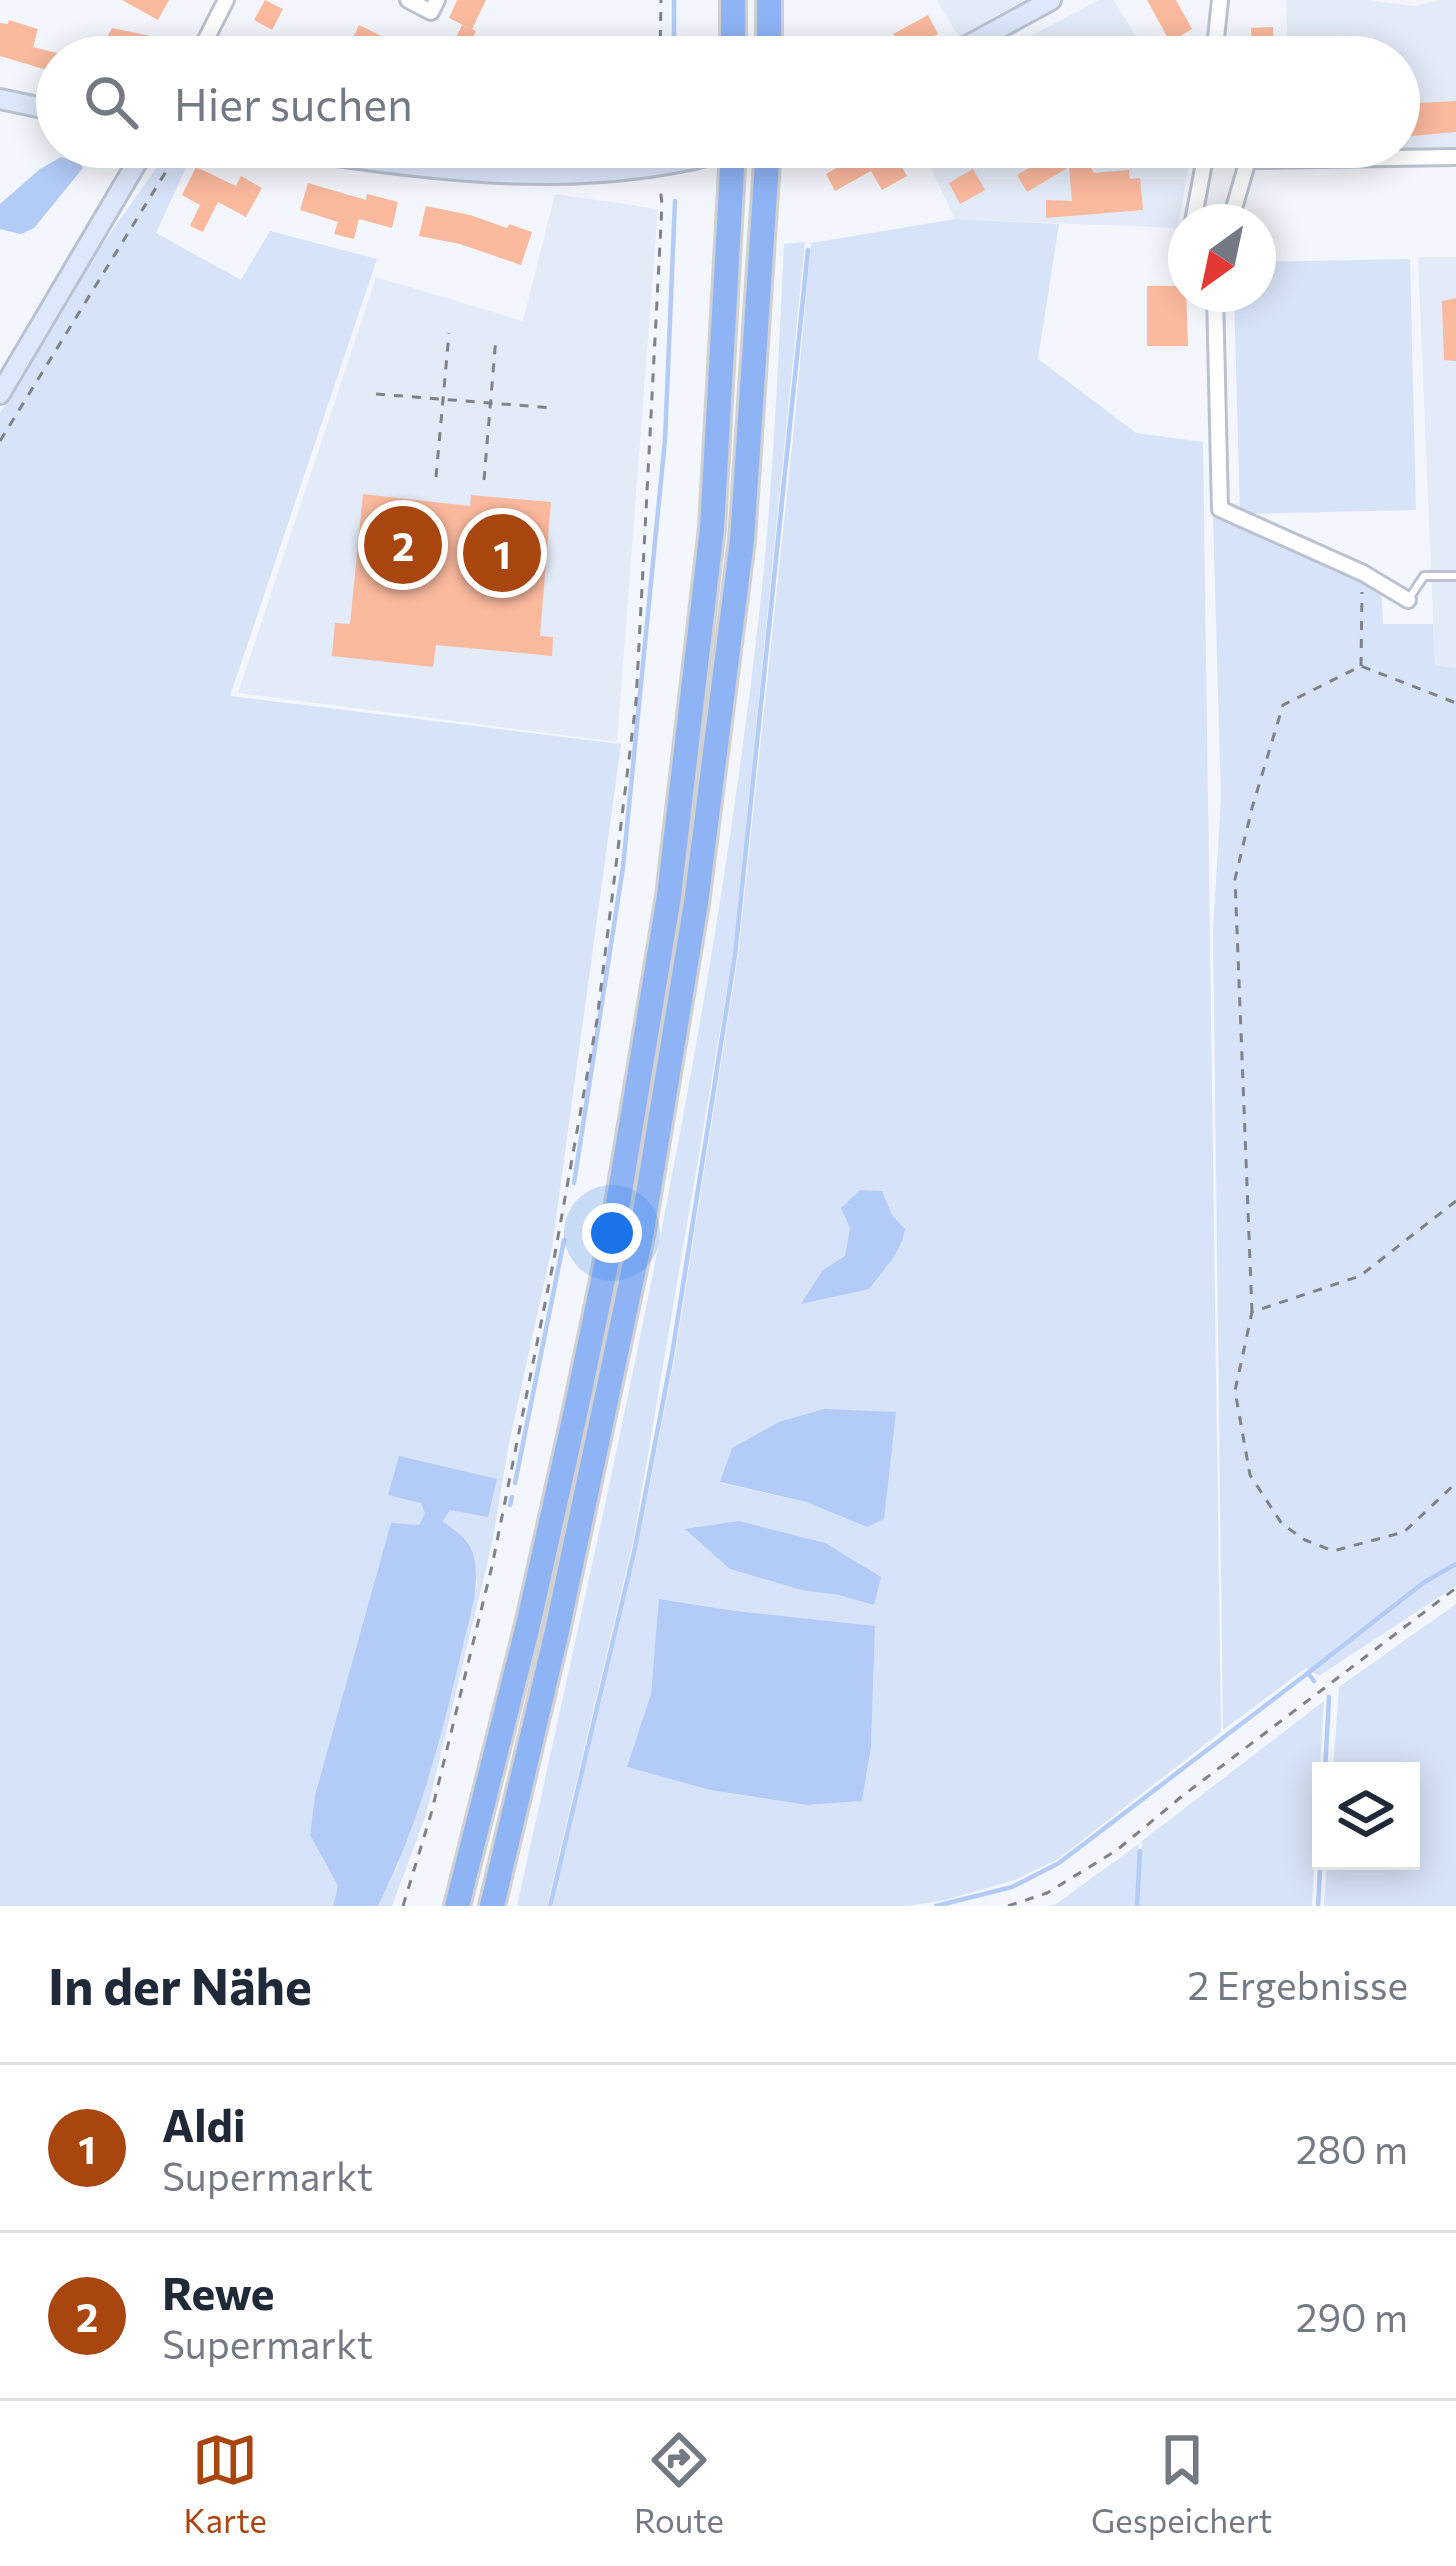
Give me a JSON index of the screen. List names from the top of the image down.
{
  "north": "bottom left",
  "page": {
    "search": "Hier suchen",
    "pins": ["2", "1"],
    "heading": ["In der Nähe", "2 Ergebnisse"],
    "list": [
      {
        "mark": "1",
        "name": "Aldi",
        "note": "Supermarkt",
        "value": "280 m"
      },
      {
        "mark": "2",
        "name": "Rewe",
        "note": "Supermarkt",
        "value": "290 m"
      }
    ],
    "nav": ["Karte", "Route", "Gespeichert"]
  }
}
